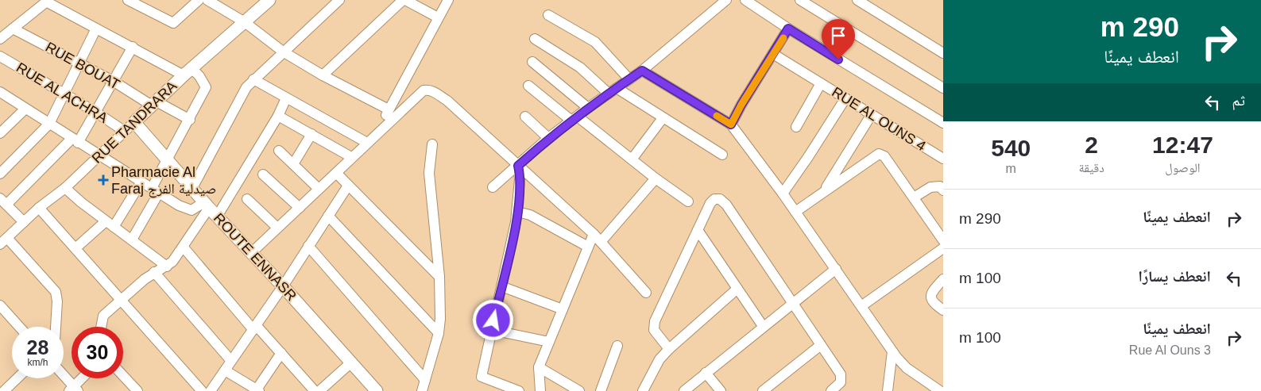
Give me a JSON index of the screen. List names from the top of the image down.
{
  "streets": {
    "main road": ["RUE TANDRARA", "ROUTE ENNASR"],
    "street": ["RUE BOUAT", "RUE AL ACHRA", "RUE AL OUNS 4"]
  },
  "crossings": [
    ["RUE BOUAT", "RUE TANDRARA"],
    ["RUE AL ACHRA", "RUE TANDRARA"],
    ["RUE TANDRARA", "ROUTE ENNASR"]
  ],
  "places": {
    "health": ["Pharmacie Al Faraj صيدلية الفرج"]
  },
  "page": {
    "turn": ["290 m", "انعطف يمينًا"],
    "then": "ثم",
    "eta": [
      "12:47",
      "الوصول",
      "2",
      "دقيقة",
      "540",
      "m"
    ],
    "list": [
      {
        "name": "انعطف يمينًا",
        "value": "290 m"
      },
      {
        "name": "انعطف يسارًا",
        "value": "100 m"
      },
      {
        "name": "انعطف يمينًا",
        "note": "Rue Al Ouns 3",
        "value": "100 m"
      }
    ],
    "speed": "28 km/h",
    "limit": "30"
  }
}
